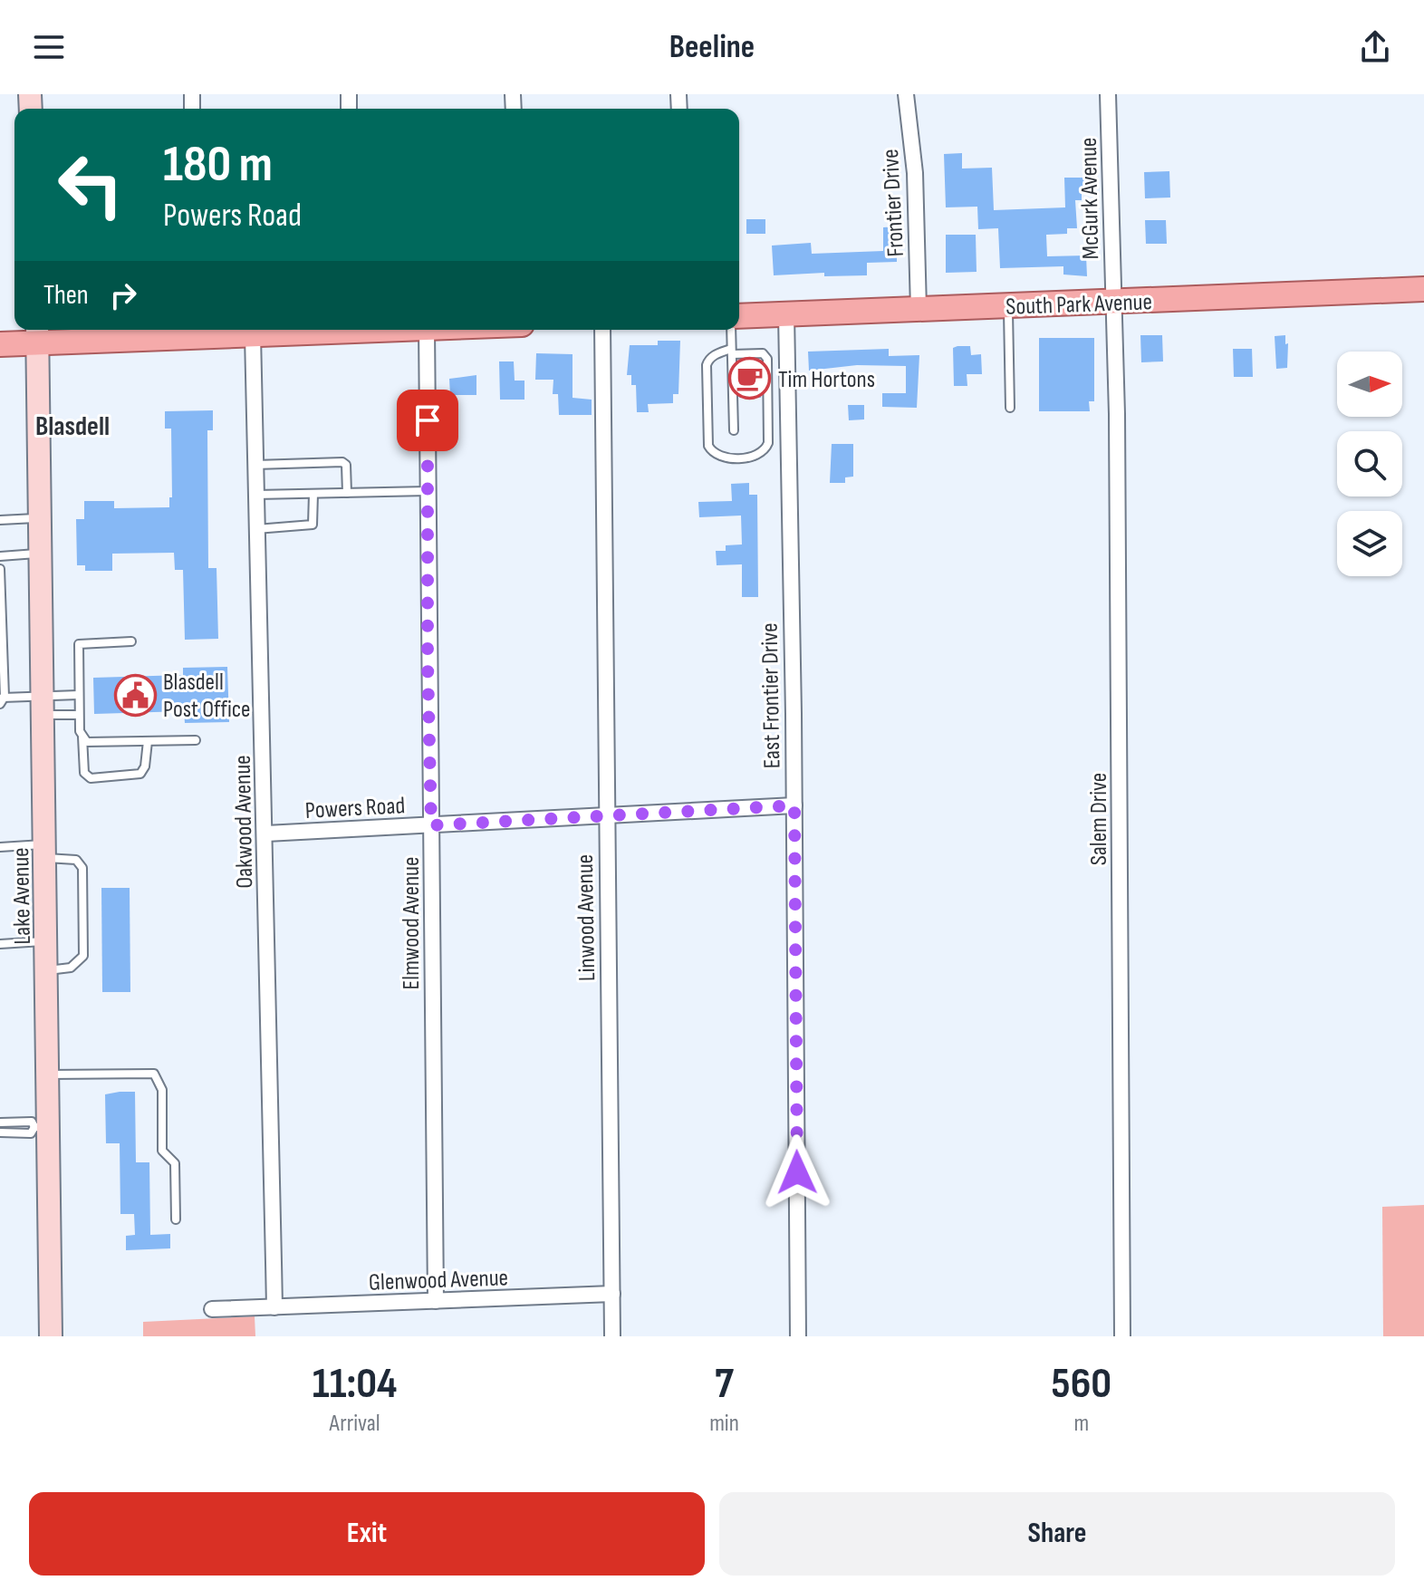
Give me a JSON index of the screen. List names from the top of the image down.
{
  "streets": {
    "main road": ["South Park Avenue"],
    "street": [
      "McGurk Avenue",
      "Frontier Drive",
      "East Frontier Drive",
      "Powers Road",
      "Salem Drive",
      "Oakwood Avenue",
      "Lake Avenue",
      "Linwood Avenue",
      "Elmwood Avenue",
      "Glenwood Avenue"
    ]
  },
  "crossings": [
    ["McGurk Avenue", "South Park Avenue"],
    ["McGurk Avenue", "Salem Drive"],
    ["Frontier Drive", "South Park Avenue"],
    ["South Park Avenue", "East Frontier Drive"],
    ["South Park Avenue", "Salem Drive"],
    ["East Frontier Drive", "Powers Road"],
    ["Powers Road", "Oakwood Avenue"],
    ["Powers Road", "Linwood Avenue"],
    ["Powers Road", "Elmwood Avenue"],
    ["Oakwood Avenue", "Glenwood Avenue"],
    ["Linwood Avenue", "Glenwood Avenue"],
    ["Elmwood Avenue", "Glenwood Avenue"]
  ],
  "districts": ["Blasdell"],
  "places": {
    "cafe": ["Tim Hortons"],
    "public building": ["Blasdell Post Office"]
  },
  "north": "right",
  "page": {
    "header": "Beeline",
    "turn": ["180 m", "Powers Road"],
    "then": "Then",
    "eta": [
      "11:04",
      "Arrival",
      "7",
      "min",
      "560",
      "m"
    ],
    "buttons": ["Exit", "Share"]
  }
}
